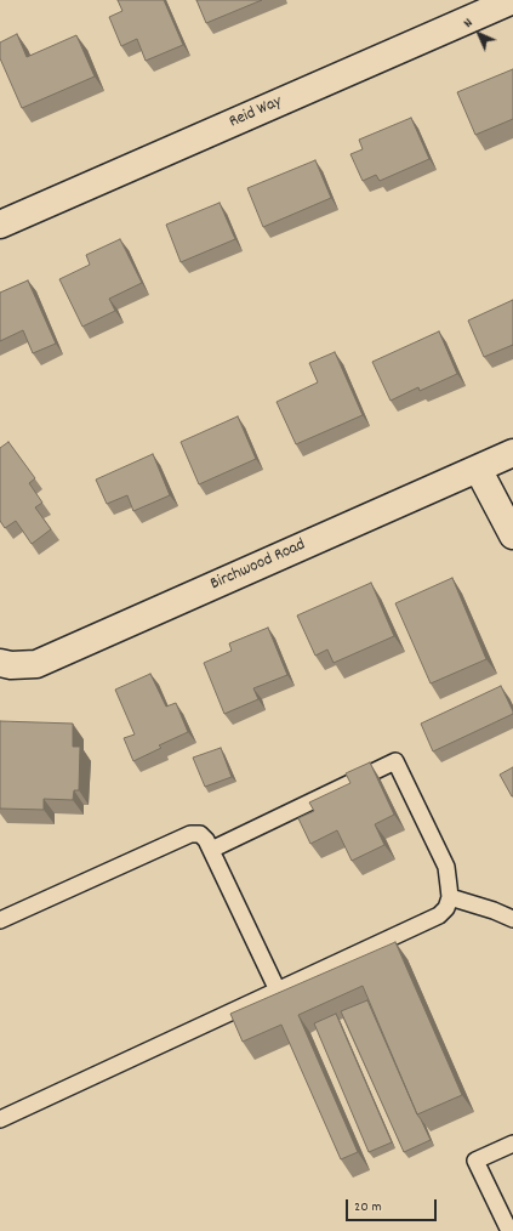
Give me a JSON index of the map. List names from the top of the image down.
{
  "streets": {
    "street": ["Reid Way", "Birchwood Road"]
  },
  "scale_bar": "20 m",
  "north": "top left"
}
